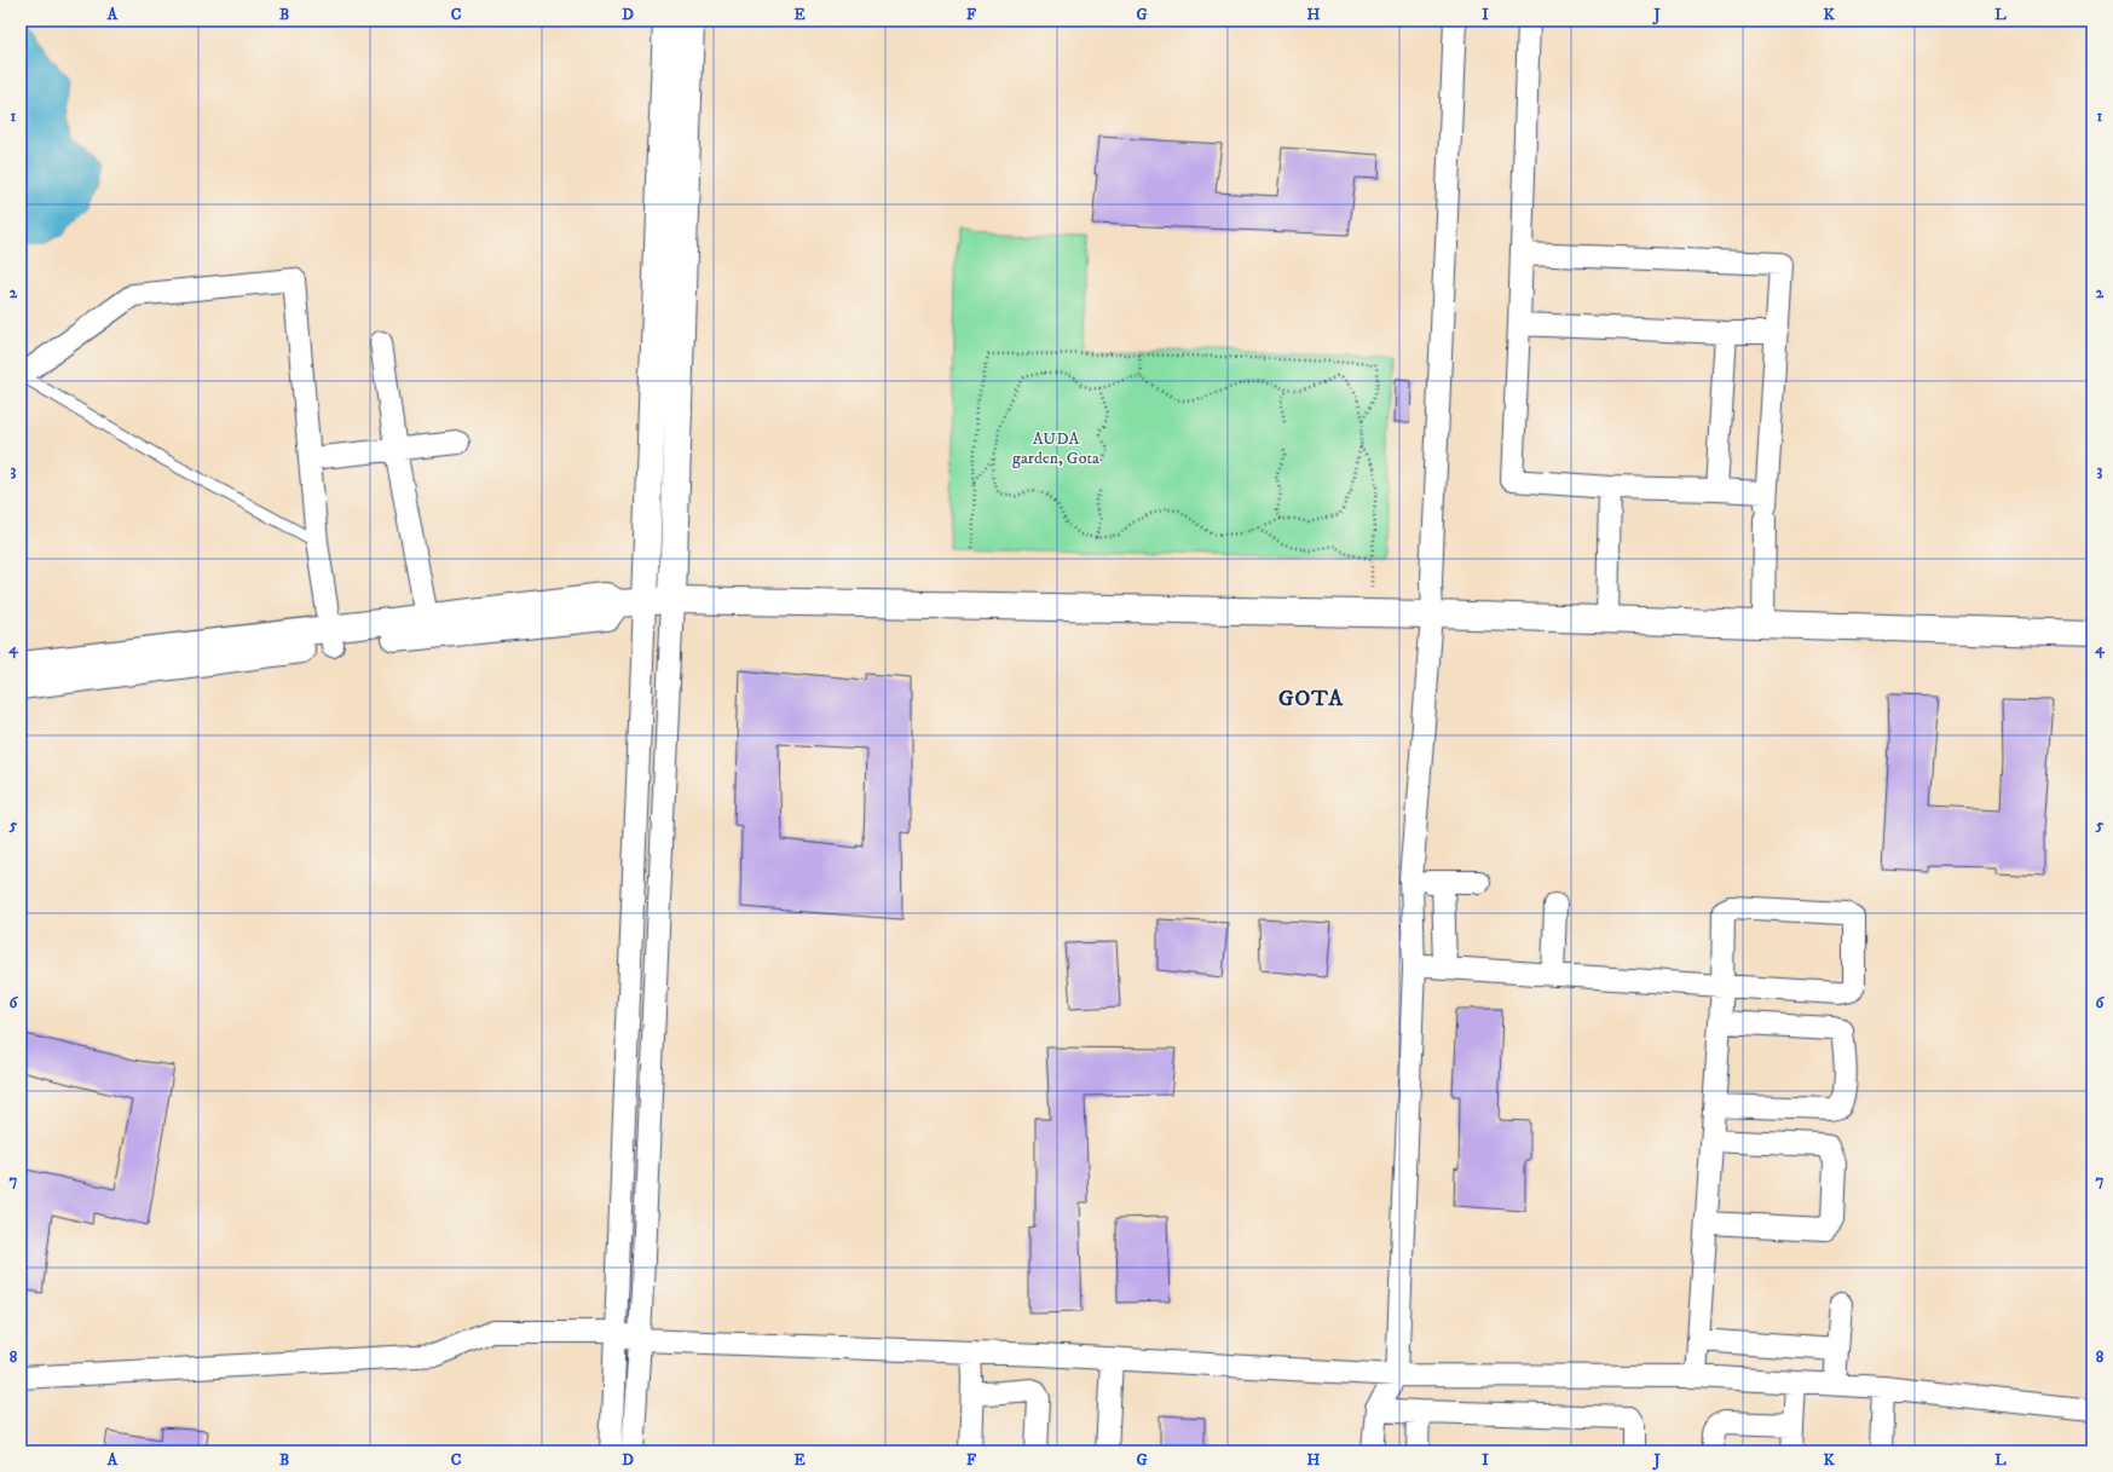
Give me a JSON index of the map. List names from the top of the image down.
{
  "districts": ["GOTA"],
  "parks": ["AUDA garden, Gota"],
  "grid": {
    "columns": [
      "A",
      "B",
      "C",
      "D",
      "E",
      "F",
      "G",
      "H",
      "I",
      "J",
      "K",
      "L"
    ],
    "rows": [
      "1",
      "2",
      "3",
      "4",
      "5",
      "6",
      "7",
      "8"
    ]
  }
}
